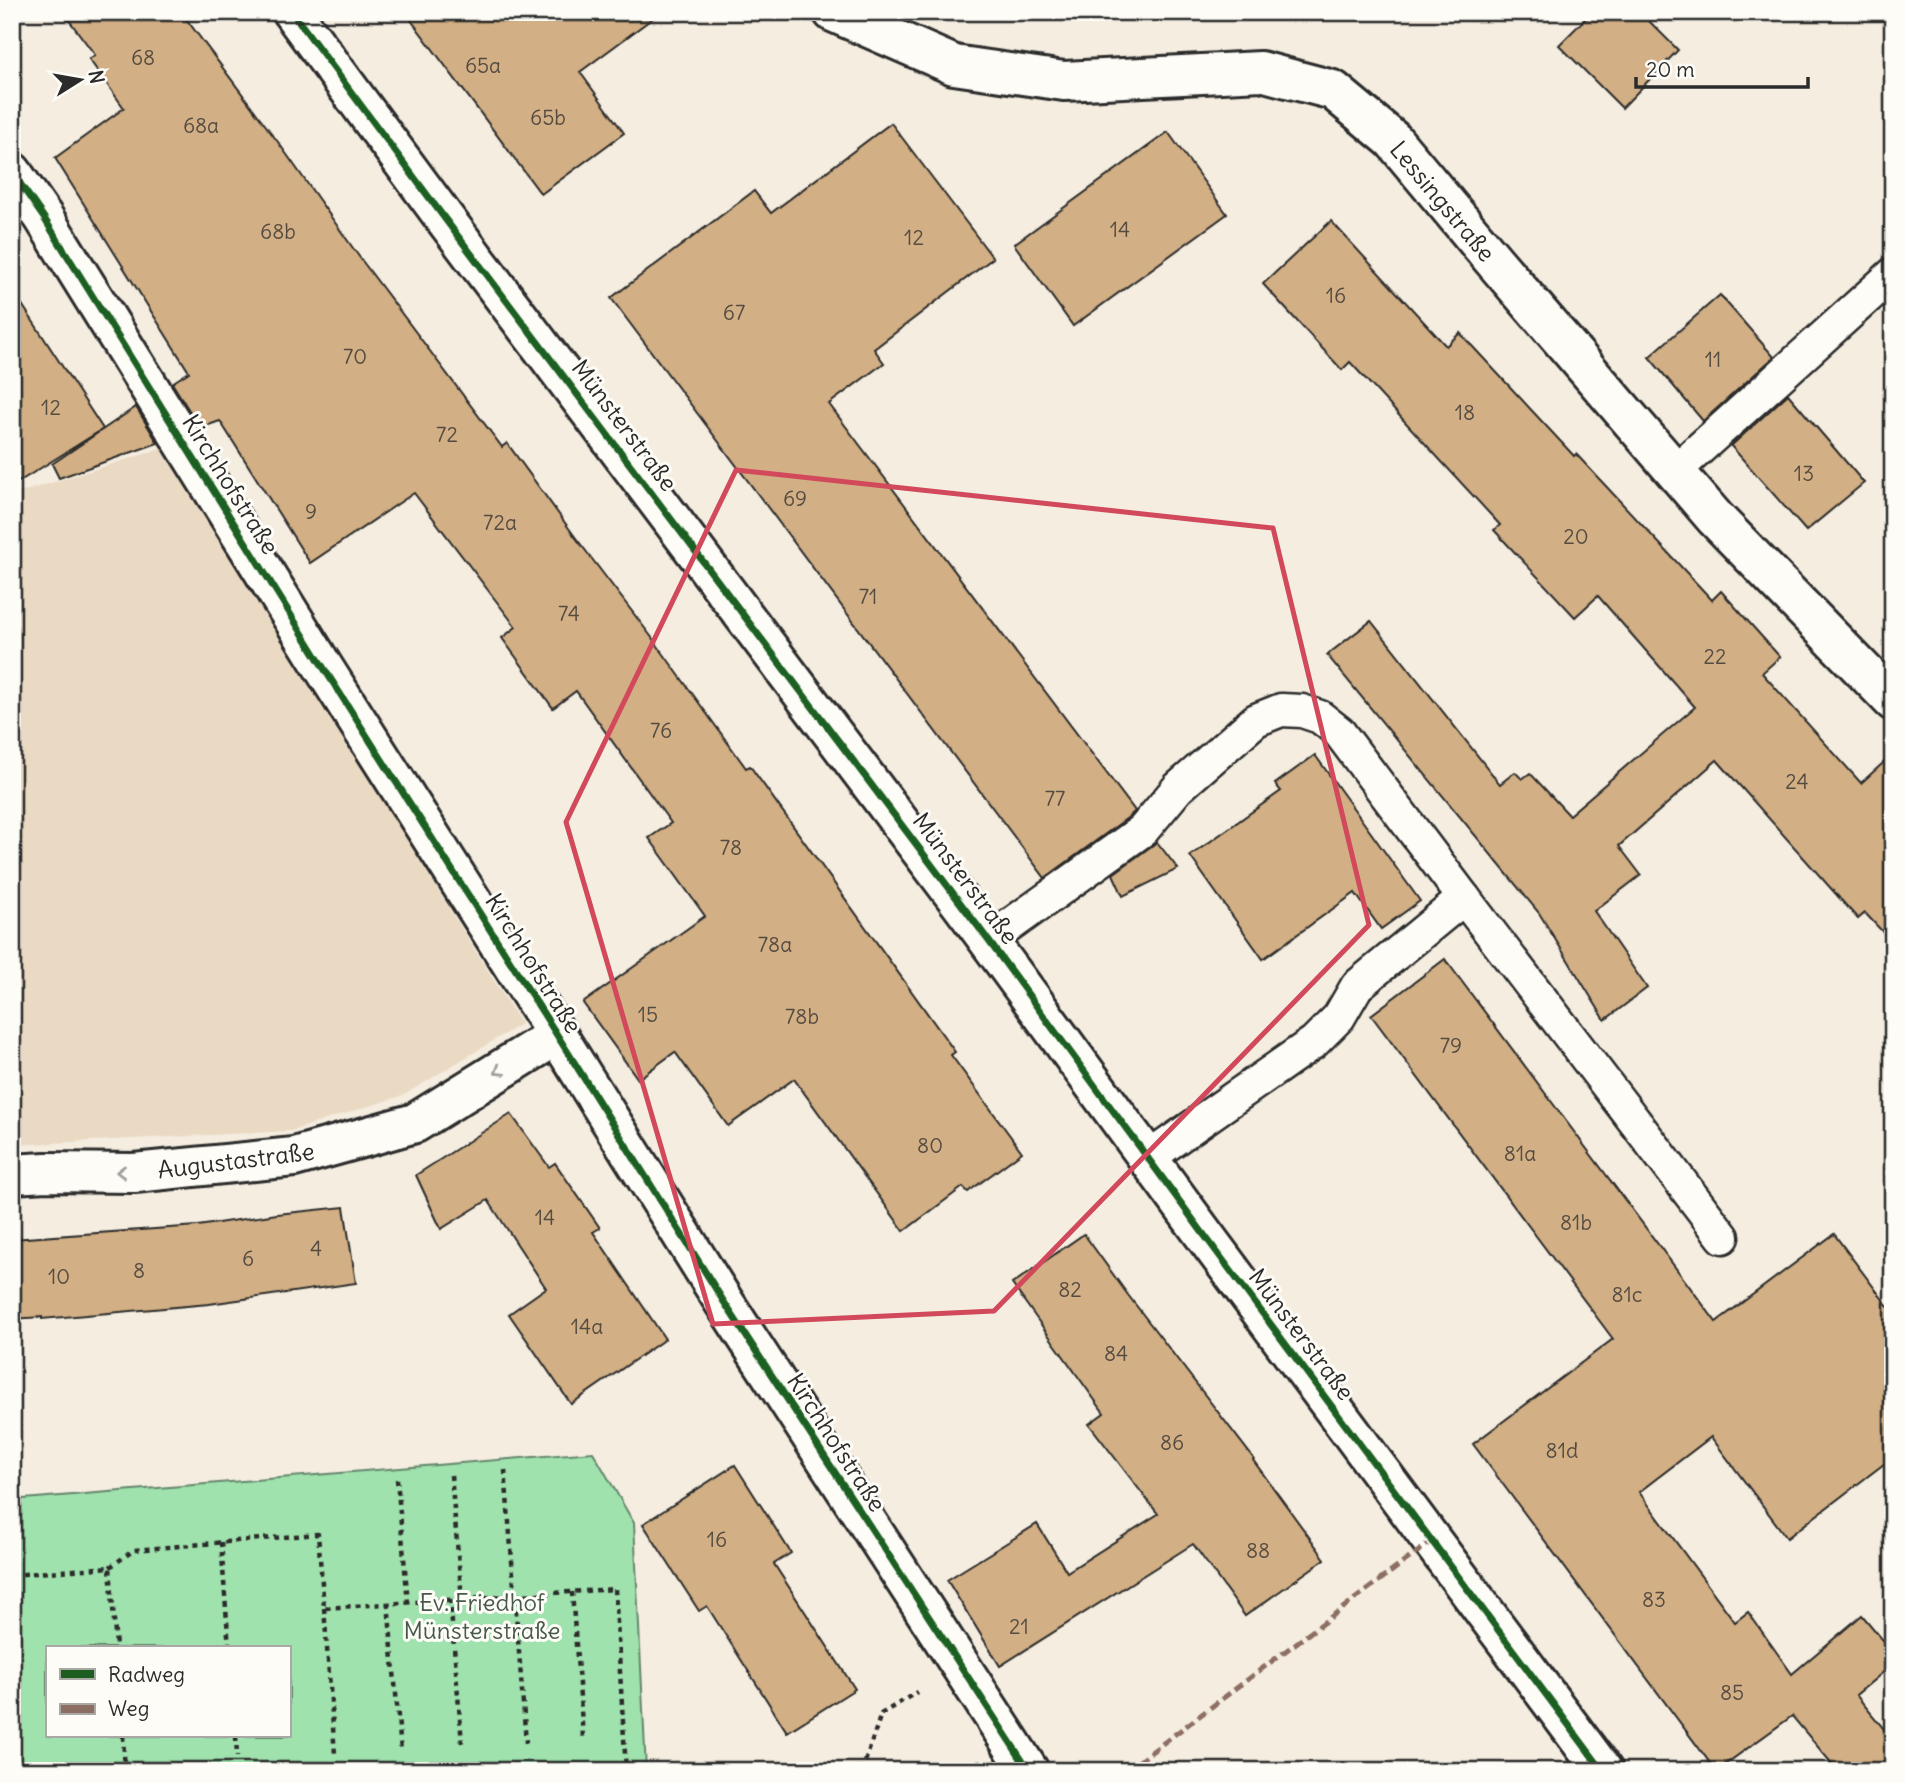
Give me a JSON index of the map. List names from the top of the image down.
{
  "streets": {
    "street": [
      "Lessingstraße",
      "Münsterstraße",
      "Kirchhofstraße",
      "Augustastraße"
    ]
  },
  "crossings": [
    ["Kirchhofstraße", "Augustastraße"]
  ],
  "one_way": ["Augustastraße"],
  "parks": ["Ev. Friedhof Münsterstraße"],
  "house_numbers": [
    "68",
    "65a",
    "65b",
    "68a",
    "14",
    "68b",
    "12",
    "16",
    "67",
    "70",
    "11",
    "12",
    "18",
    "72",
    "13",
    "69",
    "9",
    "72a",
    "20",
    "71",
    "74",
    "22",
    "76",
    "24",
    "77",
    "78",
    "78a",
    "15",
    "78b",
    "79",
    "80",
    "81a",
    "14",
    "81b",
    "4",
    "6",
    "8",
    "10",
    "82",
    "81c",
    "14a",
    "84",
    "86",
    "81d",
    "16",
    "88",
    "83",
    "21",
    "85"
  ],
  "legend": ["Radweg", "Weg"],
  "scale_bar": "20 m",
  "north": "right"
}
